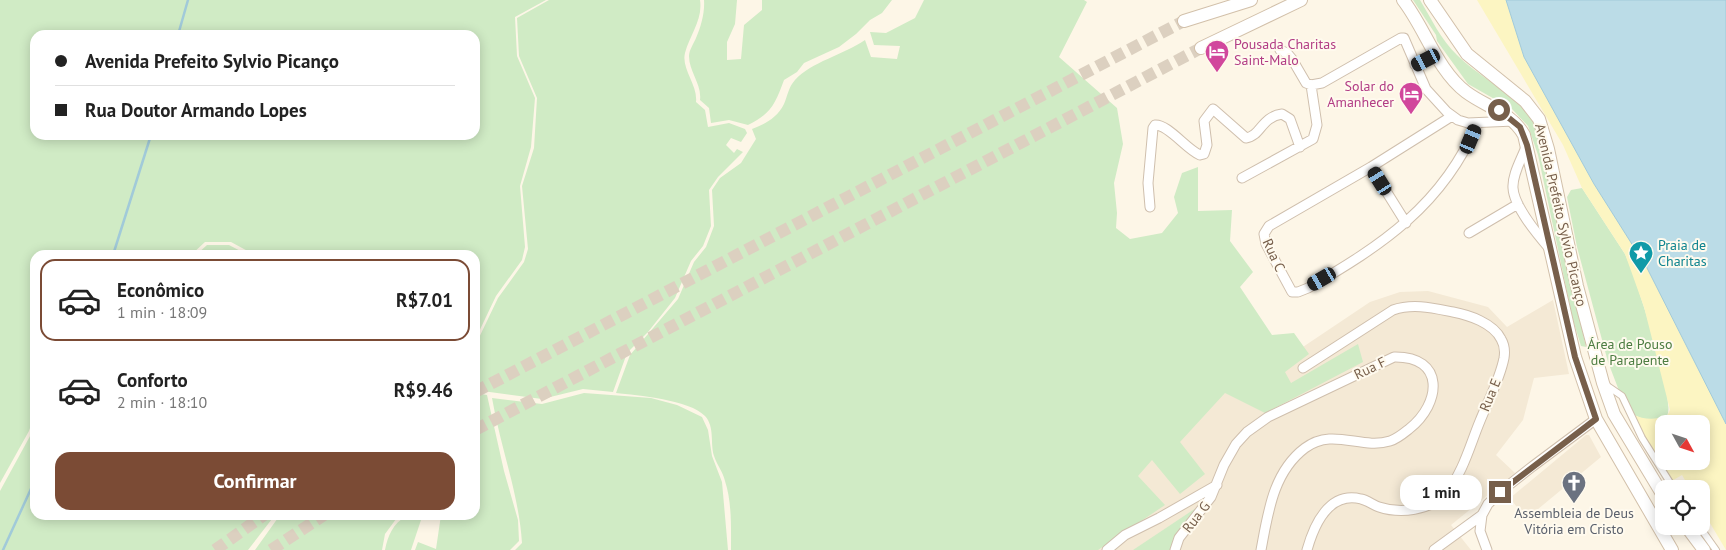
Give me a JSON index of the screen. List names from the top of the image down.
{
  "streets": {
    "main road": ["Avenida Prefeito Sylvio Picanço"],
    "street": [
      "Rua C",
      "Rua F",
      "Rua E",
      "Rua G"
    ]
  },
  "crossings": [
    ["Rua F", "Rua G"]
  ],
  "parks": ["Área de Pouso de Parapente"],
  "places": {
    "hotel": ["Pousada Charitas Saint-Malo", "Solar do Amanhecer"],
    "place": ["Praia de Charitas"],
    "church": ["Assembleia de Deus Vitória em Cristo"]
  },
  "north": "bottom right",
  "page": {
    "banner": ["Avenida Prefeito Sylvio Picanço", "Rua Doutor Armando Lopes"],
    "list": [
      {
        "name": "Econômico",
        "note": "1 min · 18:09",
        "value": "R$7.01"
      },
      {
        "name": "Conforto",
        "note": "2 min · 18:10",
        "value": "R$9.46"
      }
    ],
    "buttons": "Confirmar",
    "bubble": "1 min"
  }
}
